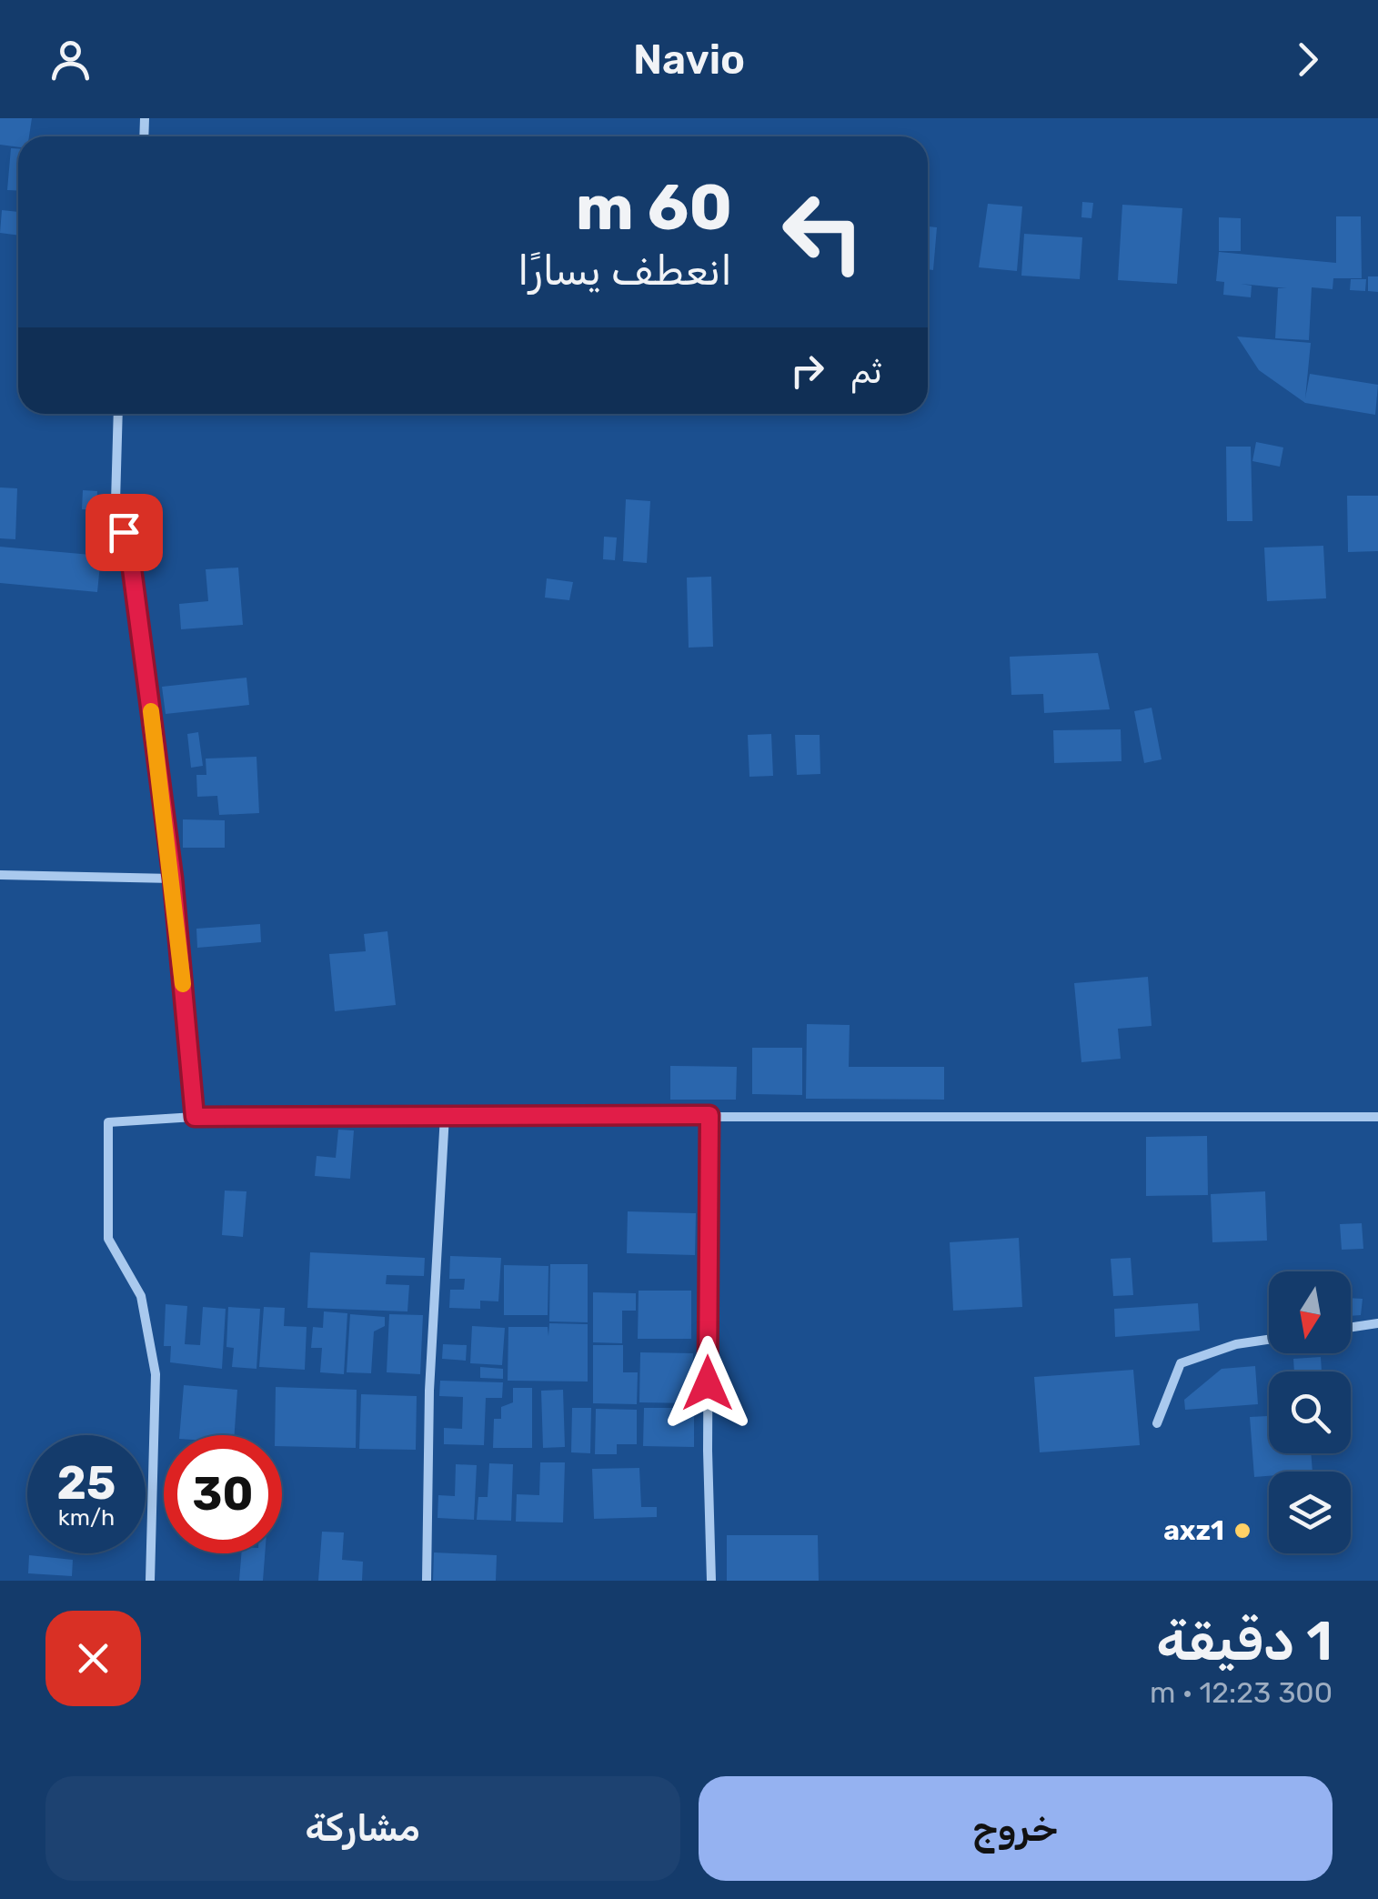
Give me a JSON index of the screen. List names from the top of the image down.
{
  "places": ["axz1"],
  "north": "bottom",
  "page": {
    "header": "Navio",
    "turn": ["60 m", "انعطف يسارًا"],
    "then": "ثم",
    "speed": "25 km/h",
    "limit": "30",
    "heading": ["1 دقيقة", "300 m · 12:23"],
    "buttons": ["خروج", "مشاركة"]
  }
}
